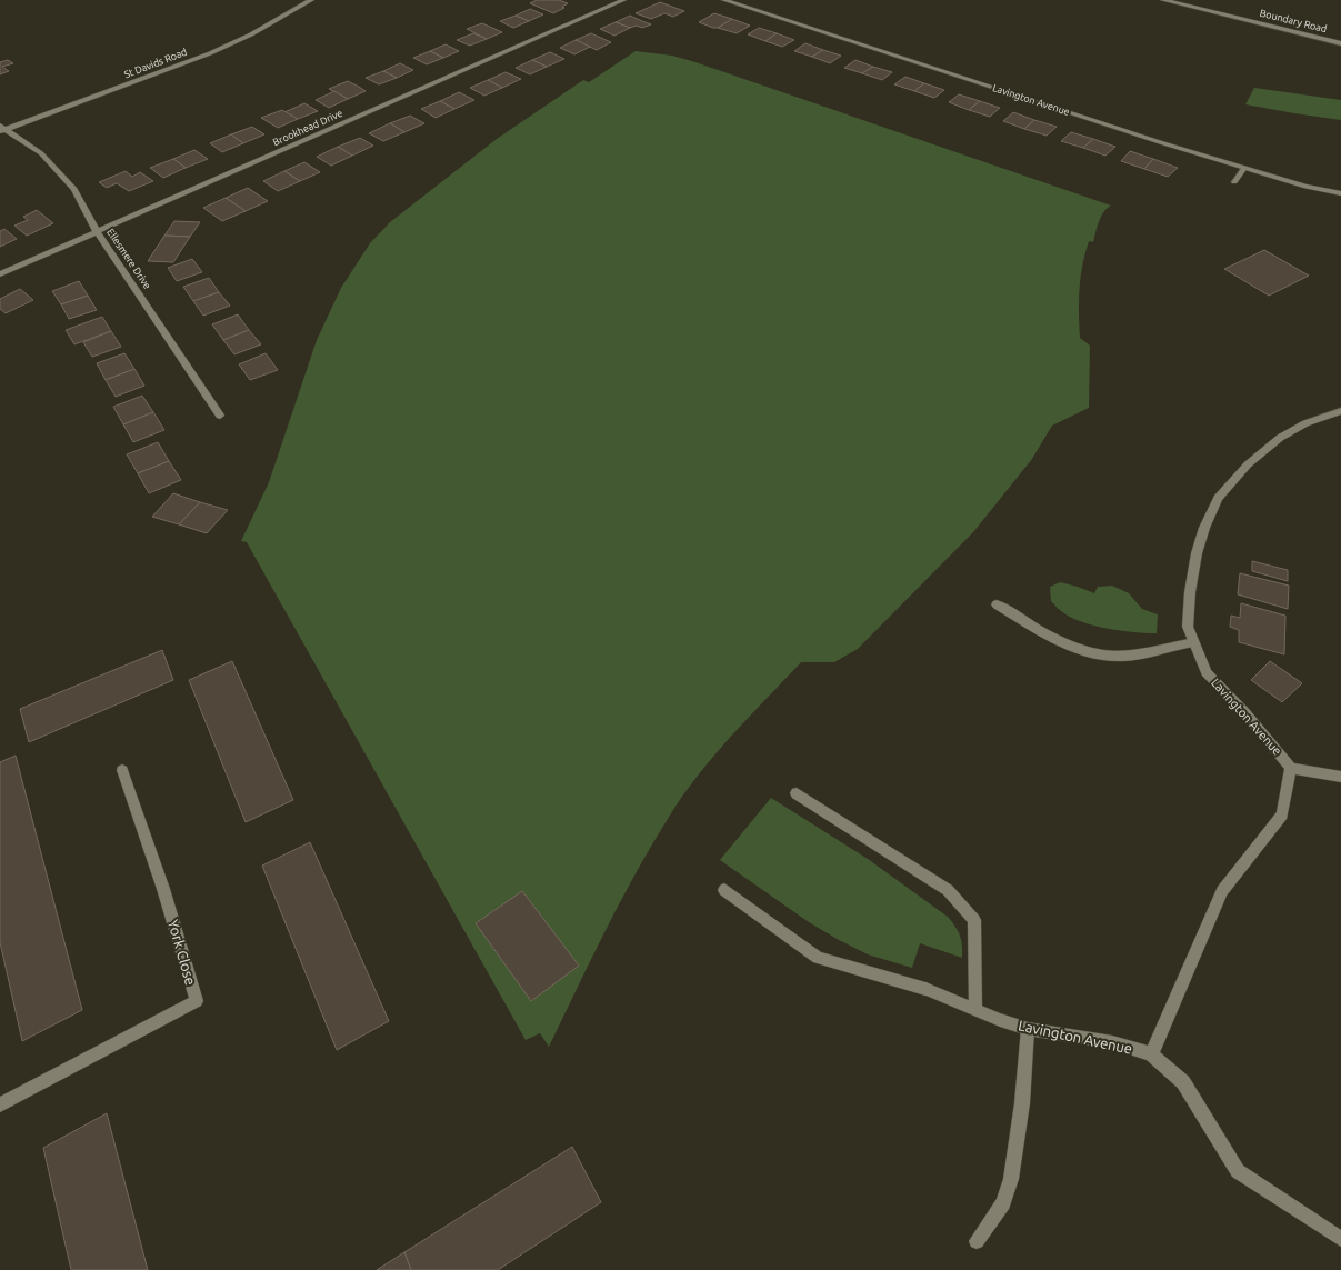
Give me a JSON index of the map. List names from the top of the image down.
{
  "streets": {
    "street": [
      "Boundary Road",
      "St Davids Road",
      "Lavington Avenue",
      "Brookhead Drive",
      "Ellesmere Drive",
      "York Close"
    ]
  },
  "crossings": [
    ["St Davids Road", "Ellesmere Drive"],
    ["Brookhead Drive", "Ellesmere Drive"]
  ]
}
